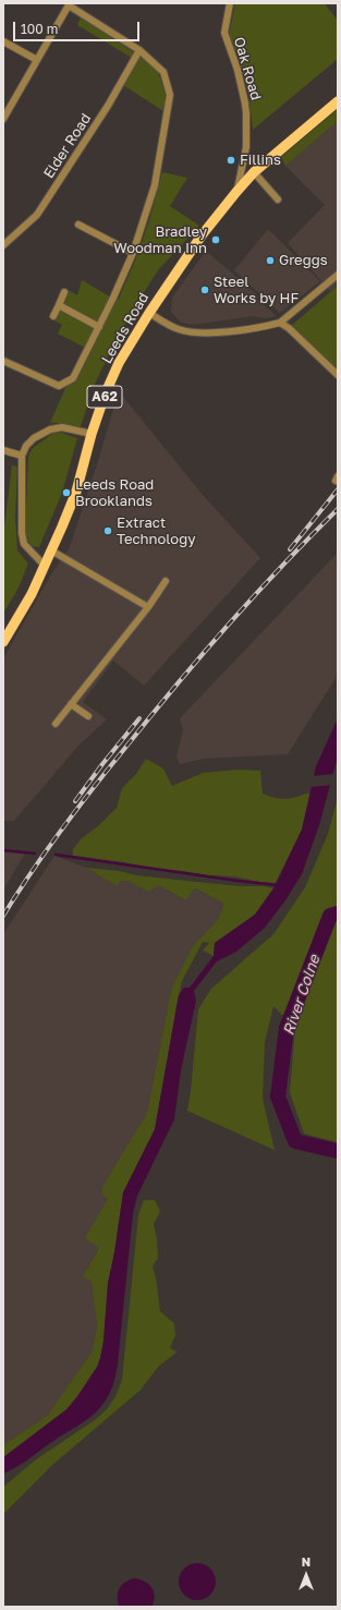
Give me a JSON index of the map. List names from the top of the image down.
{
  "streets": {
    "main road": ["Leeds Road", "A62"],
    "street": ["Oak Road", "Elder Road"]
  },
  "crossings": [
    ["Oak Road", "Leeds Road"]
  ],
  "water": ["River Colne"],
  "places": [
    "Fillins",
    "Bradley Woodman Inn",
    "Greggs",
    "Steel Works by HF",
    "Leeds Road Brooklands",
    "Extract Technology"
  ],
  "scale_bar": "100 m",
  "north": "top"
}
